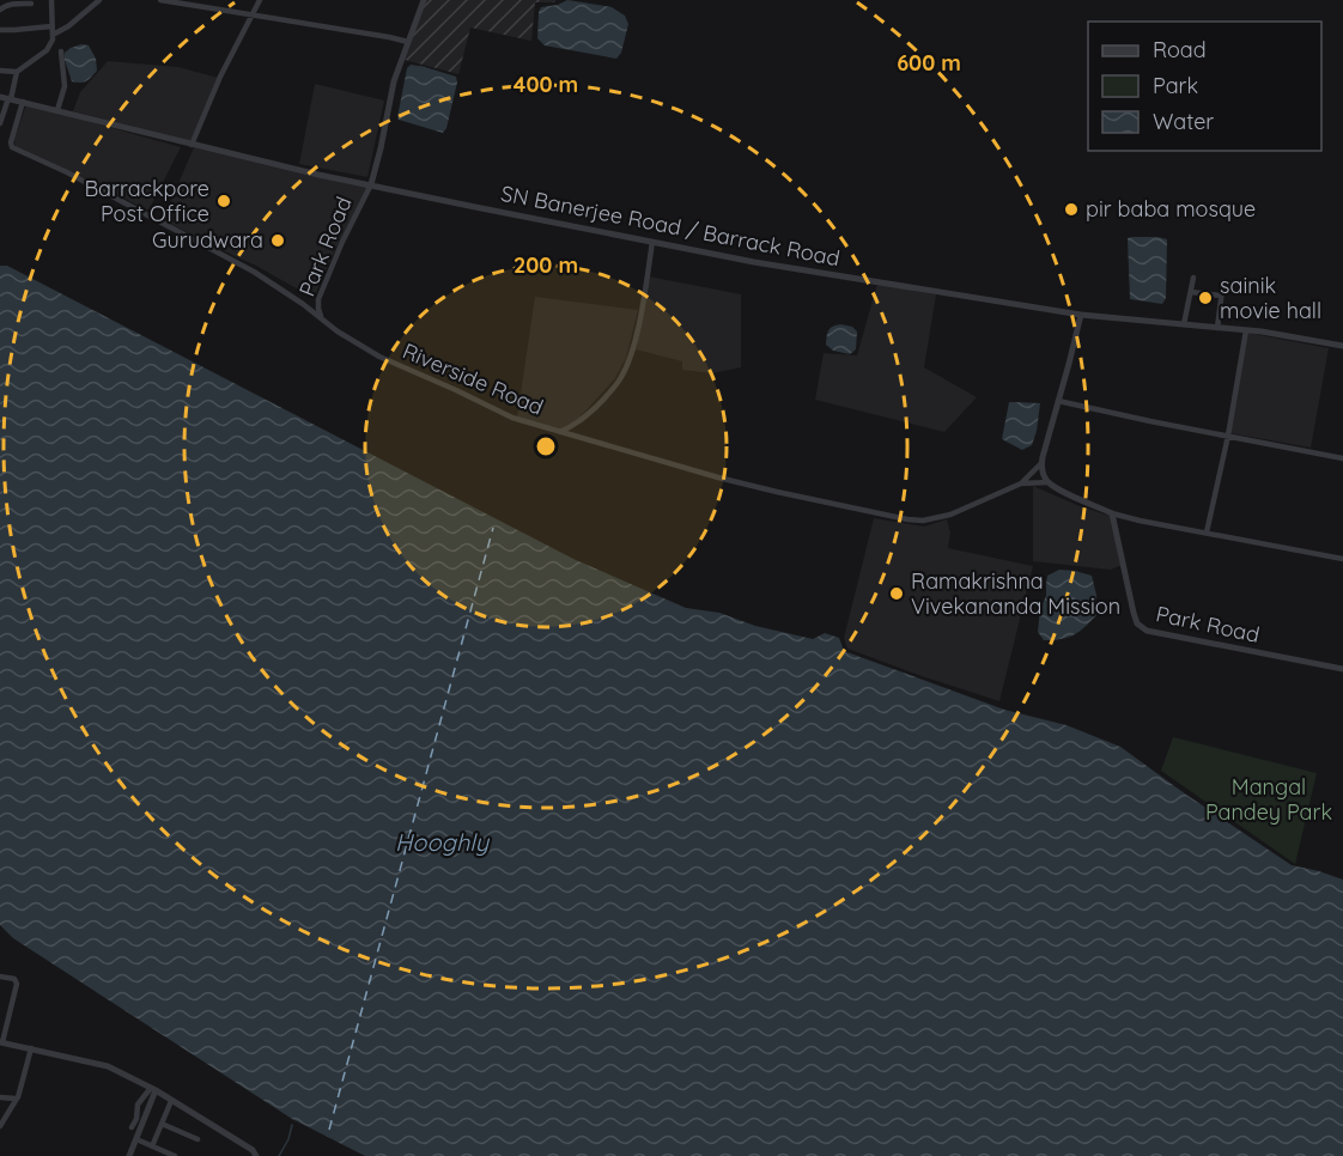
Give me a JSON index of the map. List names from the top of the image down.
{
  "streets": {
    "street": ["SN Banerjee Road / Barrack Road", "Park Road", "Riverside Road"]
  },
  "crossings": [
    ["SN Banerjee Road / Barrack Road", "Park Road"],
    ["SN Banerjee Road / Barrack Road", "Riverside Road"],
    ["Park Road", "Riverside Road"]
  ],
  "water": ["Hooghly"],
  "parks": ["Mangal Pandey Park"],
  "places": [
    "Barrackpore Post Office",
    "pir baba mosque",
    "Gurudwara",
    "sainik movie hall",
    "Ramakrishna Vivekananda Mission"
  ],
  "legend": ["Road", "Park", "Water"],
  "rings": ["600 m", "400 m", "200 m"]
}
